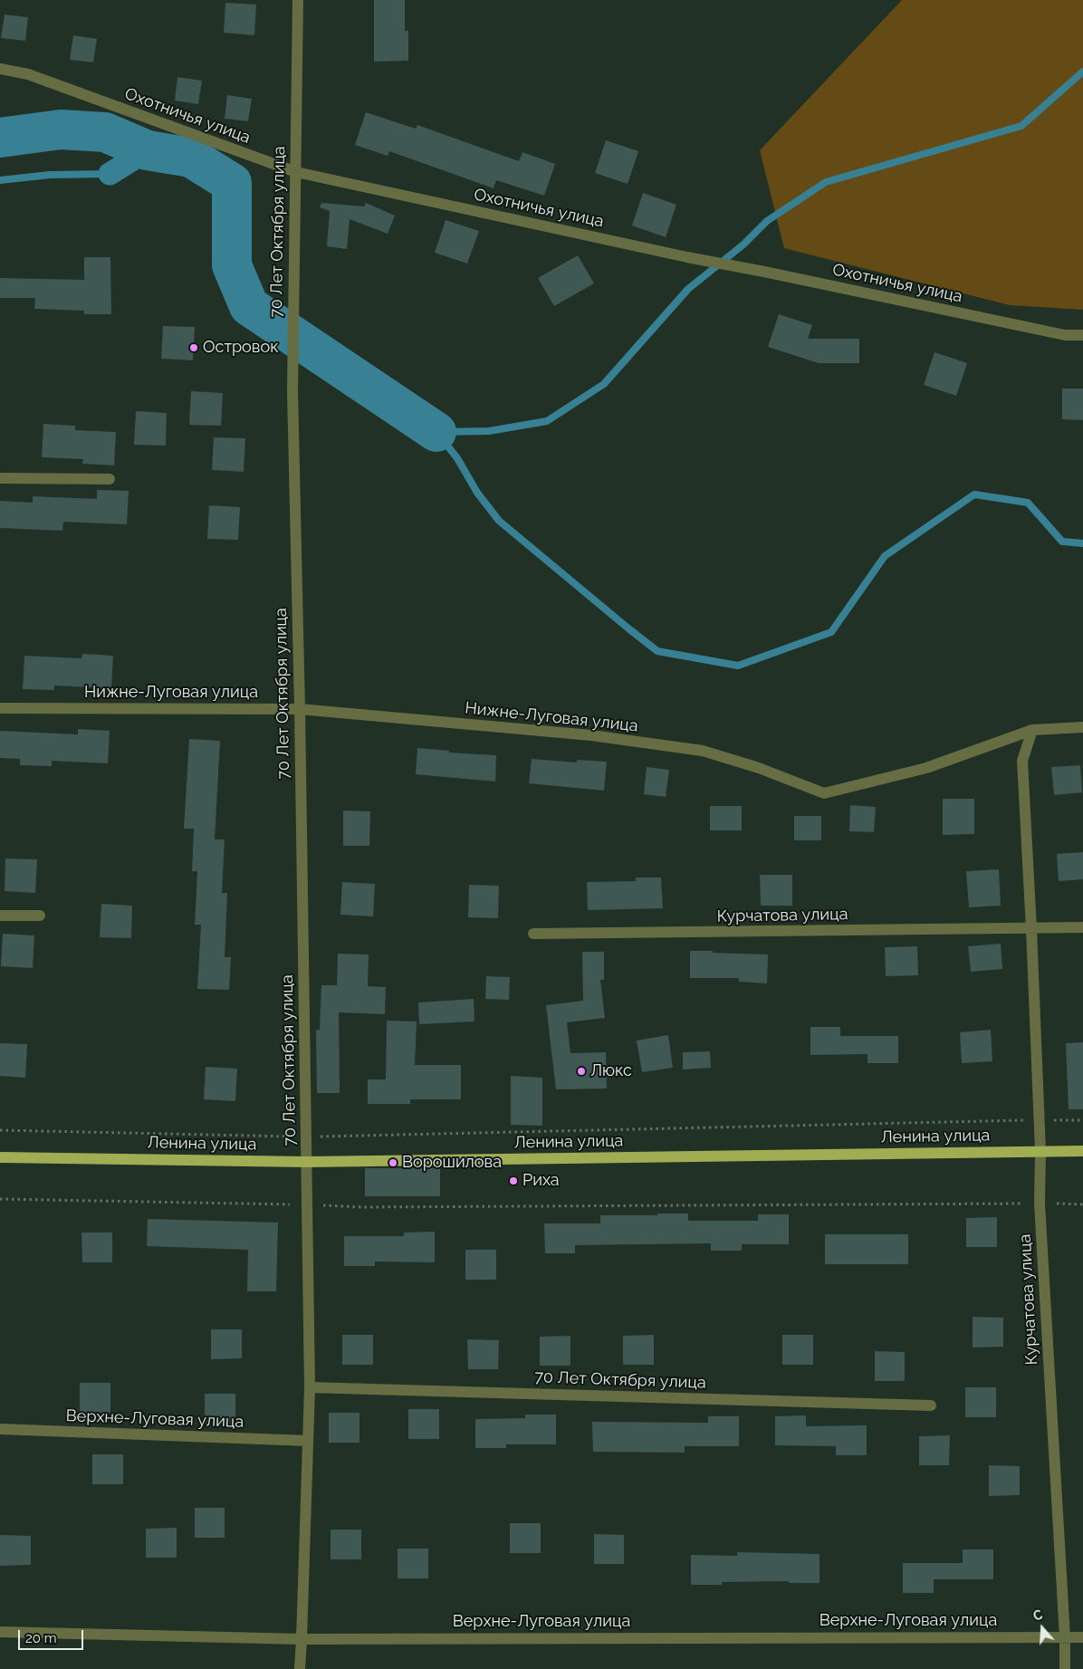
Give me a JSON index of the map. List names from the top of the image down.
{
  "streets": {
    "main road": ["Ленина улица"],
    "street": [
      "Охотничья улица",
      "70 Лет Октября улица",
      "Нижне-Луговая улица",
      "Курчатова улица",
      "Верхне-Луговая улица"
    ]
  },
  "crossings": [
    ["Охотничья улица", "70 Лет Октября улица"],
    ["70 Лет Октября улица", "Нижне-Луговая улица"],
    ["70 Лет Октября улица", "Ленина улица"],
    ["70 Лет Октября улица", "Верхне-Луговая улица"],
    ["Нижне-Луговая улица", "Курчатова улица"],
    ["Курчатова улица", "Ленина улица"],
    ["Курчатова улица", "Верхне-Луговая улица"]
  ],
  "places": [
    "Островок",
    "Люкс",
    "Ворошилова",
    "Риха"
  ],
  "scale_bar": "20 m",
  "north": "top"
}
